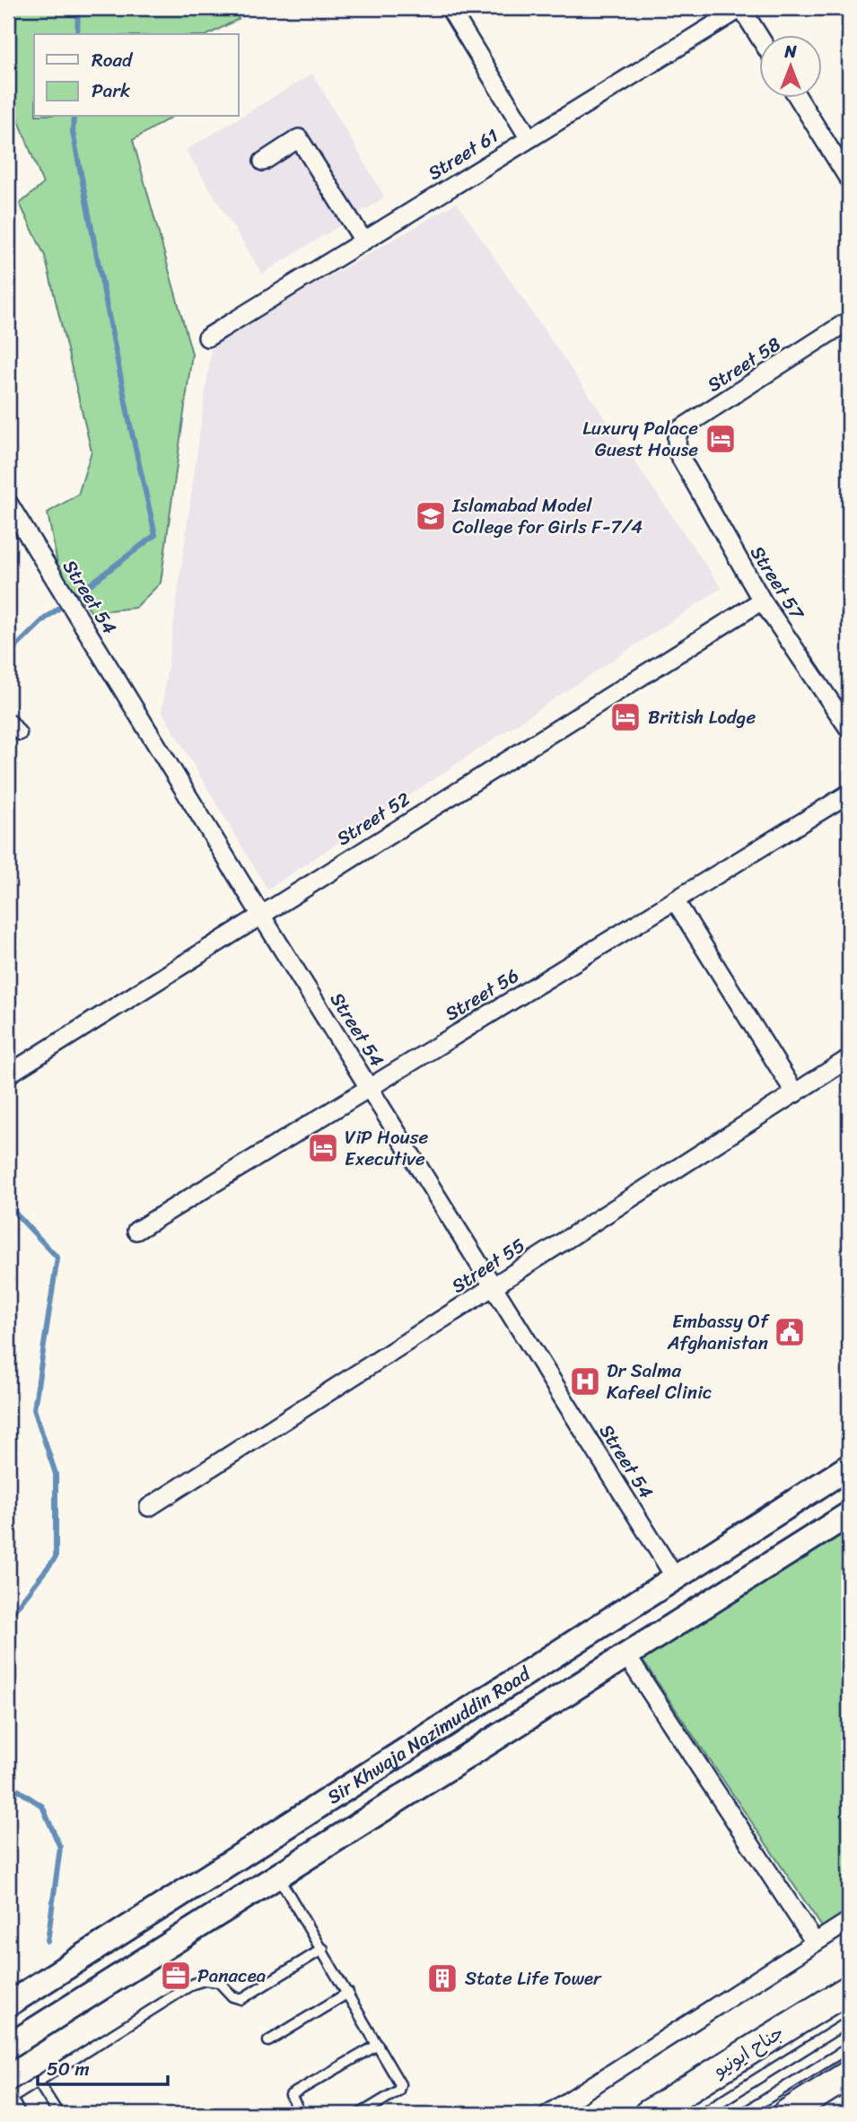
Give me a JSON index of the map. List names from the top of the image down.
{
  "streets": {
    "main road": ["Sir Khwaja Nazimuddin Road", "جناح ایونیو"],
    "street": [
      "Street 61",
      "Street 58",
      "Street 57",
      "Street 54",
      "Street 52",
      "Street 56",
      "Street 55"
    ]
  },
  "crossings": [
    ["Street 58", "Street 57"],
    ["Street 57", "Street 52"],
    ["Street 54", "Street 52"],
    ["Street 54", "Street 56"],
    ["Street 54", "Street 55"],
    ["Street 54", "Sir Khwaja Nazimuddin Road"]
  ],
  "places": {
    "hotel": ["Luxury Palace Guest House", "British Lodge", "ViP House Executive"],
    "school or university": ["Islamabad Model College for Girls F-7/4"],
    "public building": ["Embassy Of Afghanistan"],
    "hospital": ["Dr Salma Kafeel Clinic"],
    "office": ["Panacea"],
    "building": ["State Life Tower"]
  },
  "legend": ["Road", "Park"],
  "scale_bar": "50 m",
  "north": "top"
}
